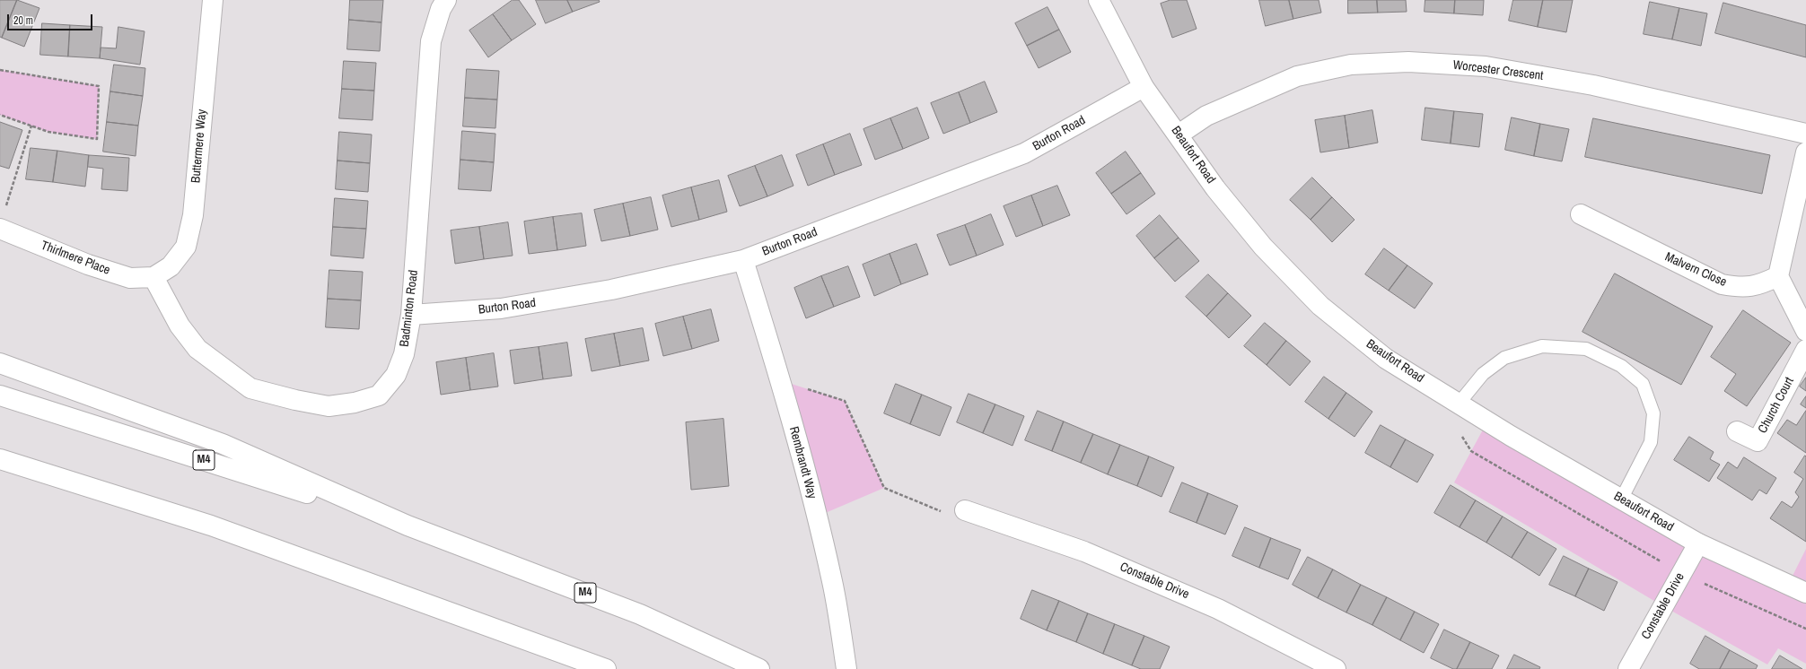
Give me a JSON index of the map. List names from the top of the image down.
{
  "streets": {
    "main road": [
      "Worcester Crescent",
      "Burton Road",
      "Buttermere Way",
      "Beaufort Road",
      "Thirlmere Place",
      "Malvern Close",
      "Badminton Road",
      "Church Court",
      "M4",
      "Rembrandt Way",
      "Constable Drive"
    ]
  },
  "crossings": [
    ["Worcester Crescent", "Beaufort Road"],
    ["Burton Road", "Beaufort Road"],
    ["Burton Road", "Badminton Road"],
    ["Burton Road", "Rembrandt Way"],
    ["Buttermere Way", "Thirlmere Place"],
    ["Buttermere Way", "Badminton Road"],
    ["Beaufort Road", "Constable Drive"],
    ["Thirlmere Place", "Badminton Road"]
  ],
  "scale_bar": "20 m"
}
